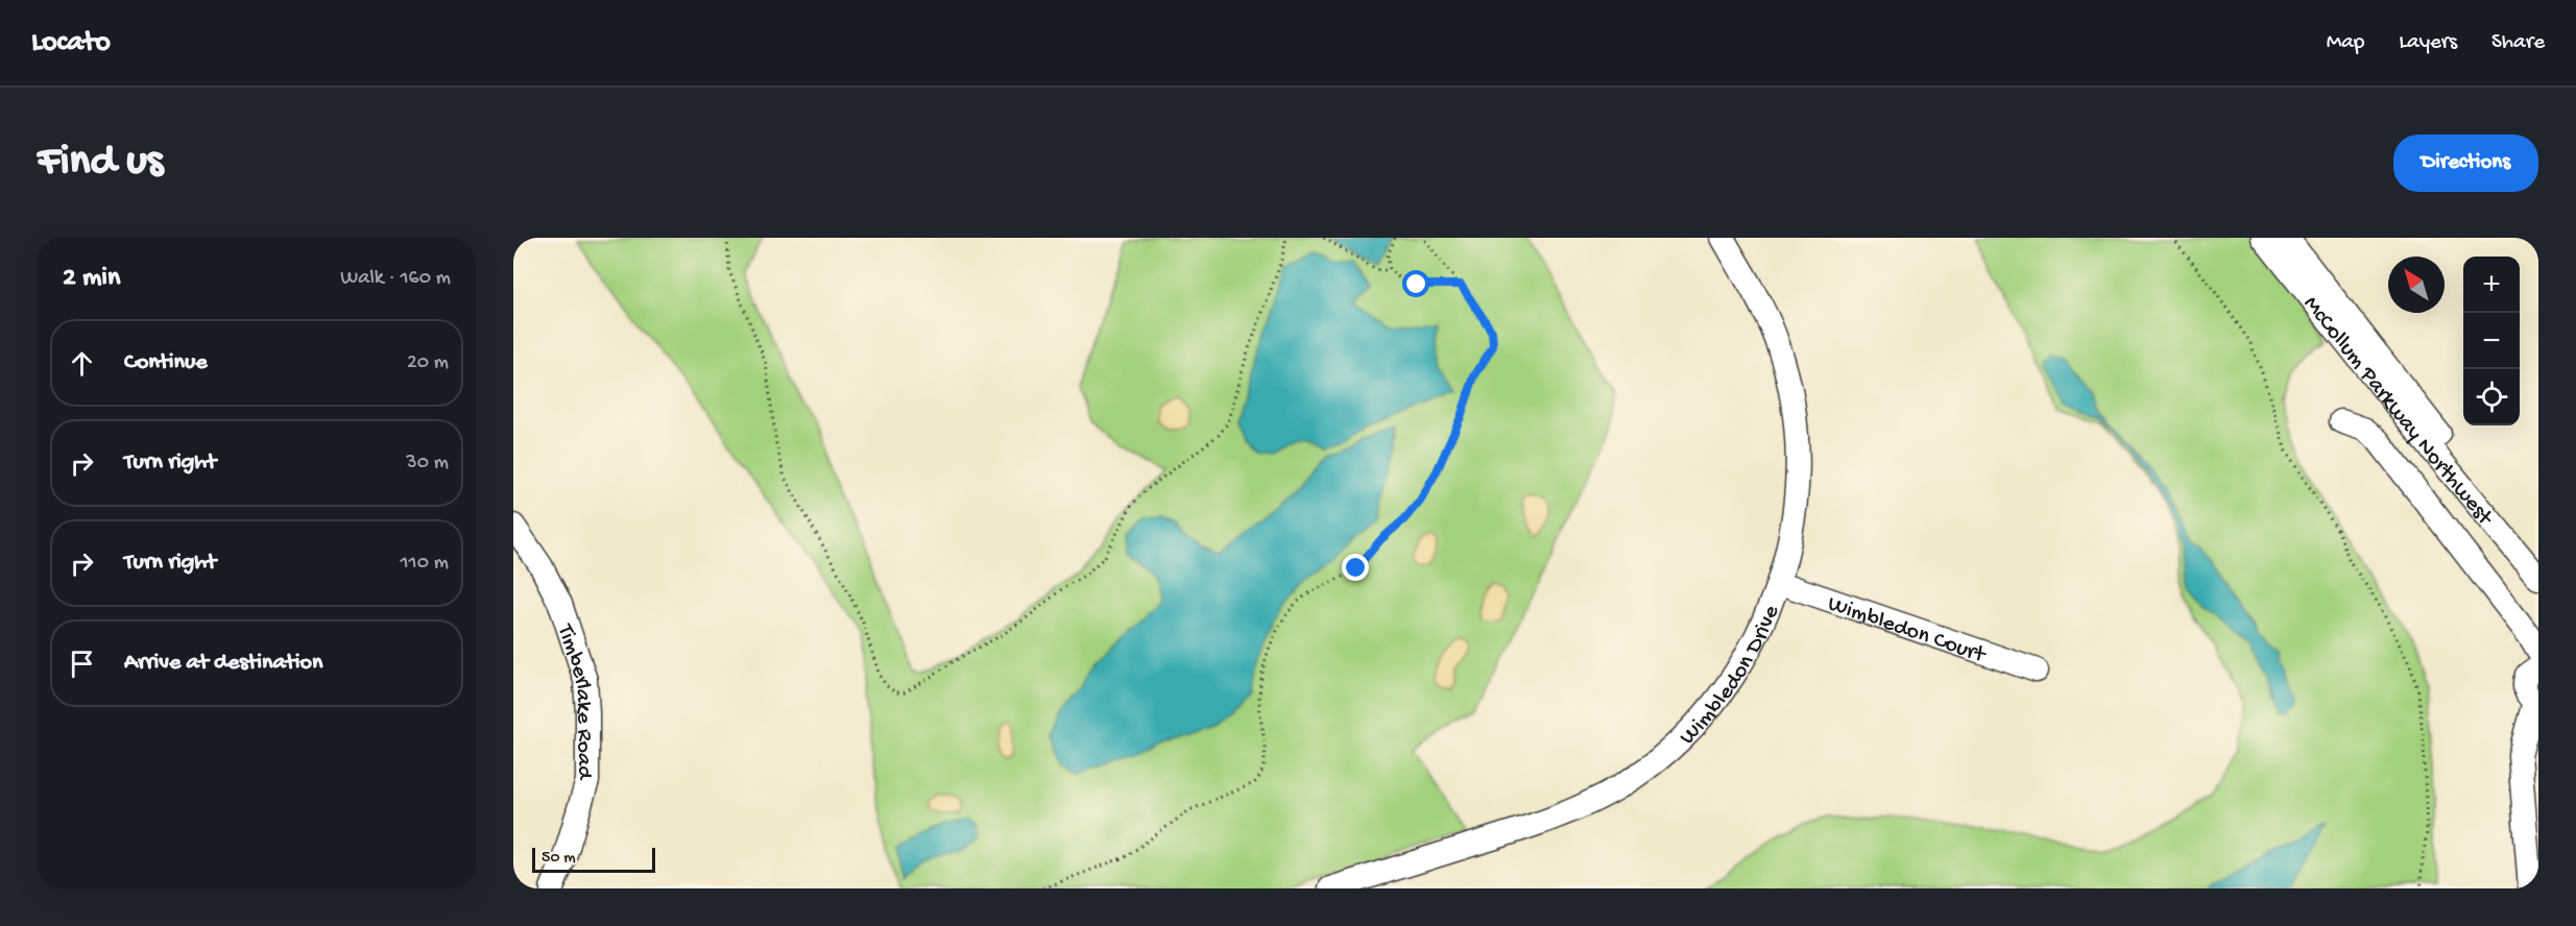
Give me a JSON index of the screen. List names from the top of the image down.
{
  "streets": {
    "street": [
      "McCollum Parkway Northwest",
      "Wimbledon Court",
      "Wimbledon Drive",
      "Timberlake Road"
    ]
  },
  "crossings": [
    ["Wimbledon Court", "Wimbledon Drive"]
  ],
  "scale_bar": "50 m",
  "north": "top left",
  "page": {
    "header": "Locato",
    "nav": ["Map", "Layers", "Share"],
    "buttons": "Directions",
    "title": "Find us",
    "heading": ["2 min", "Walk · 160 m"],
    "map_buttons": ["+", "−"],
    "list": [
      ["Continue", "20 m"],
      ["Turn right", "30 m"],
      ["Turn right", "110 m"],
      "Arrive at destination"
    ],
    "scale": "50 m"
  }
}
